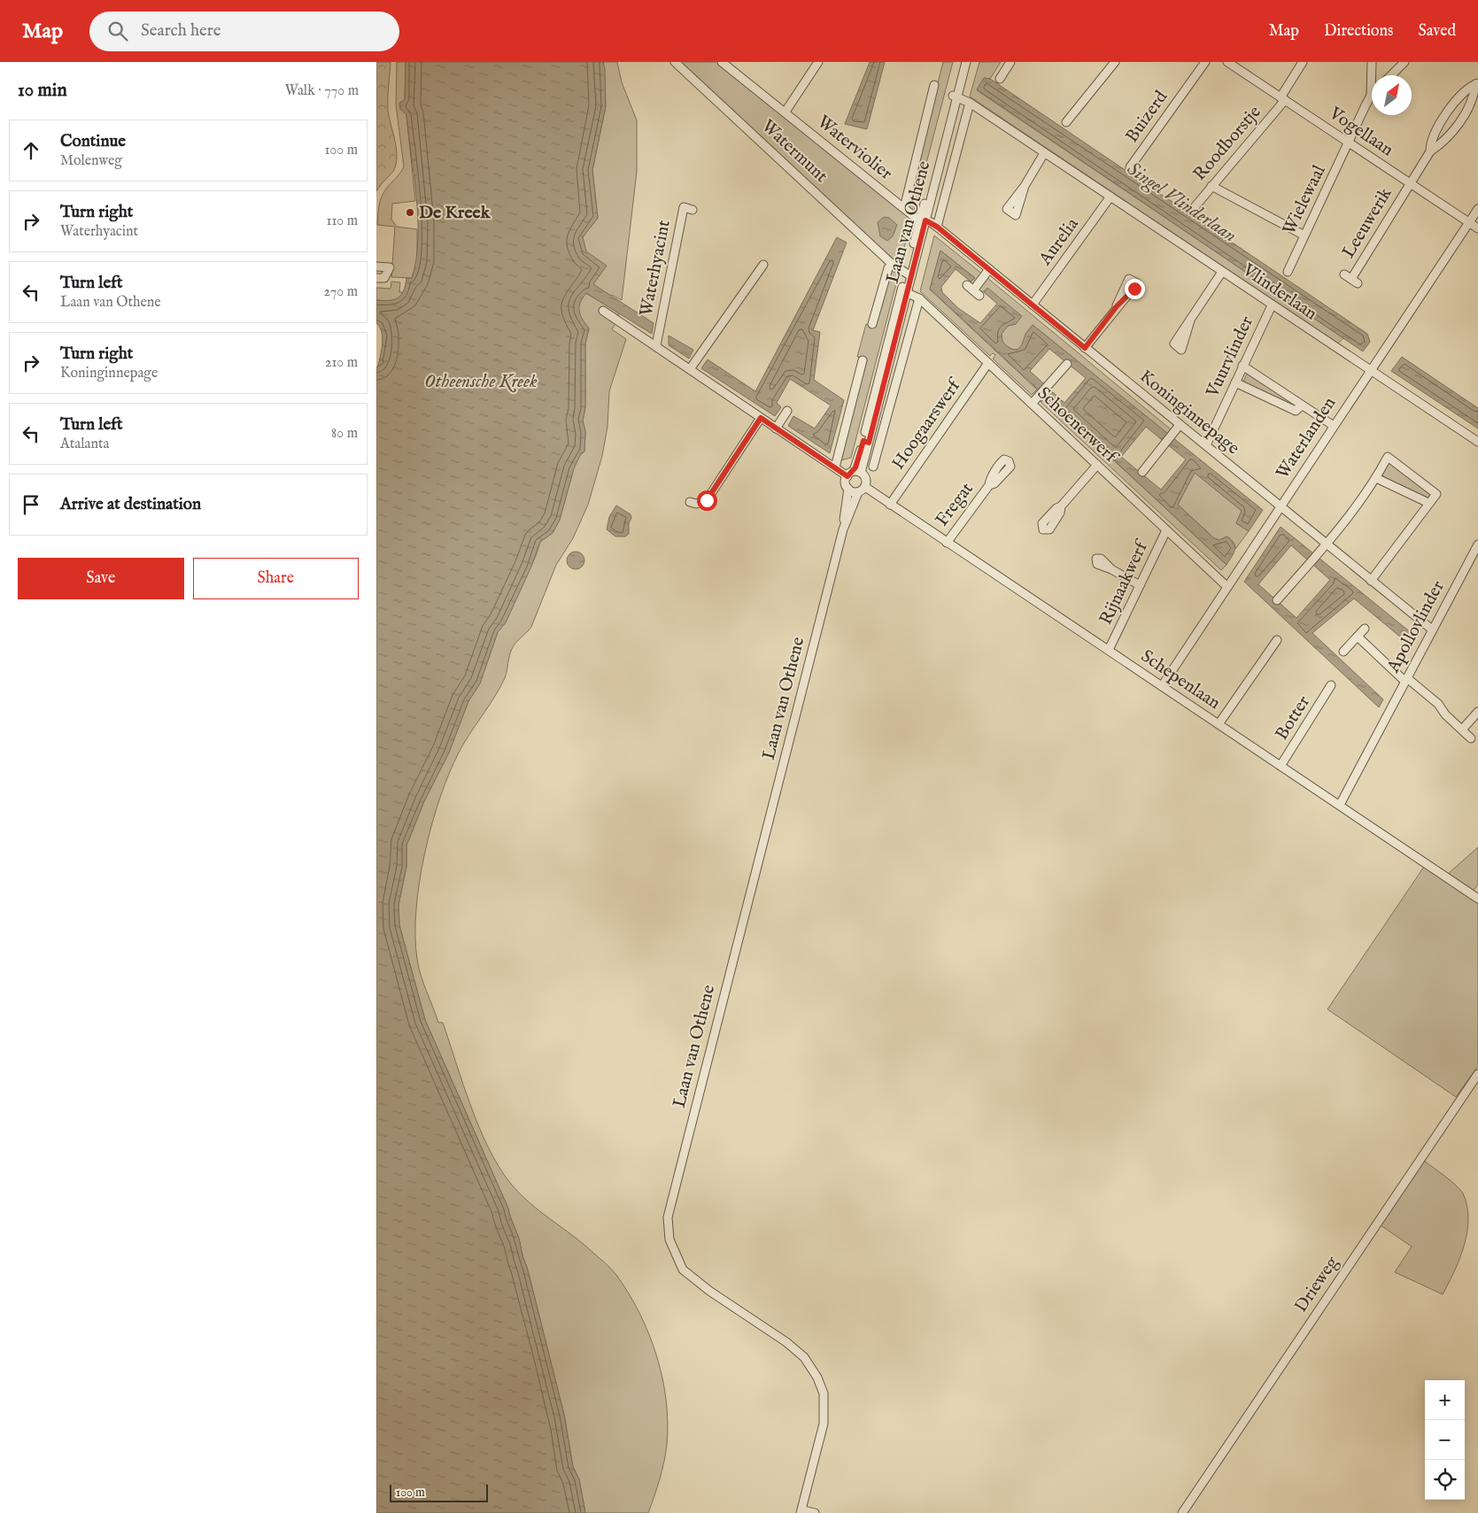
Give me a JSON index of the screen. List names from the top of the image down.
{
  "streets": {
    "street": [
      "Buizerd",
      "Vogellaan",
      "Roodborstje",
      "Waterviolier",
      "Watermunt",
      "Wielewaal",
      "Laan van Othene",
      "Leeuwerik",
      "Aurelia",
      "Waterhyacint",
      "Vlinderlaan",
      "Vuurvlinder",
      "Koninginnepage",
      "Hoogaarswerf",
      "Schoenerwerf",
      "Waterlanden",
      "Fregat",
      "Rijnaakwerf",
      "Apollovlinder",
      "Schepenlaan",
      "Botter",
      "Drieweg"
    ]
  },
  "crossings": [
    ["Vogellaan", "Roodborstje"],
    ["Vogellaan", "Wielewaal"],
    ["Vogellaan", "Leeuwerik"],
    ["Vogellaan", "Waterlanden"],
    ["Waterviolier", "Laan van Othene"],
    ["Waterviolier", "Koninginnepage"],
    ["Watermunt", "Laan van Othene"],
    ["Laan van Othene", "Waterhyacint"],
    ["Laan van Othene", "Vlinderlaan"],
    ["Laan van Othene", "Koninginnepage"],
    ["Laan van Othene", "Schoenerwerf"],
    ["Laan van Othene", "Schepenlaan"],
    ["Aurelia", "Vlinderlaan"],
    ["Aurelia", "Koninginnepage"],
    ["Vlinderlaan", "Vuurvlinder"],
    ["Vlinderlaan", "Waterlanden"],
    ["Vuurvlinder", "Koninginnepage"],
    ["Koninginnepage", "Waterlanden"],
    ["Koninginnepage", "Apollovlinder"],
    ["Hoogaarswerf", "Schoenerwerf"],
    ["Hoogaarswerf", "Schepenlaan"],
    ["Schoenerwerf", "Waterlanden"],
    ["Schoenerwerf", "Rijnaakwerf"],
    ["Waterlanden", "Schepenlaan"],
    ["Fregat", "Schepenlaan"],
    ["Rijnaakwerf", "Schepenlaan"],
    ["Apollovlinder", "Schepenlaan"],
    ["Schepenlaan", "Botter"]
  ],
  "water": ["Singel Vlinderlaan", "Otheensche Kreek"],
  "places": ["De Kreek"],
  "scale_bar": "100 m",
  "north": "top right",
  "page": {
    "header": "Map",
    "search": "Search here",
    "nav": ["Map", "Directions", "Saved"],
    "heading": ["10 min", "Walk · 770 m"],
    "list": [
      ["Continue", "Molenweg", "100 m"],
      ["Turn right", "Waterhyacint", "110 m"],
      ["Turn left", "Laan van Othene", "270 m"],
      ["Turn right", "Koninginnepage", "210 m"],
      ["Turn left", "Atalanta", "80 m"],
      "Arrive at destination"
    ],
    "buttons": ["Save", "Share"],
    "map_buttons": ["+", "−"],
    "scale": "100 m"
  }
}
